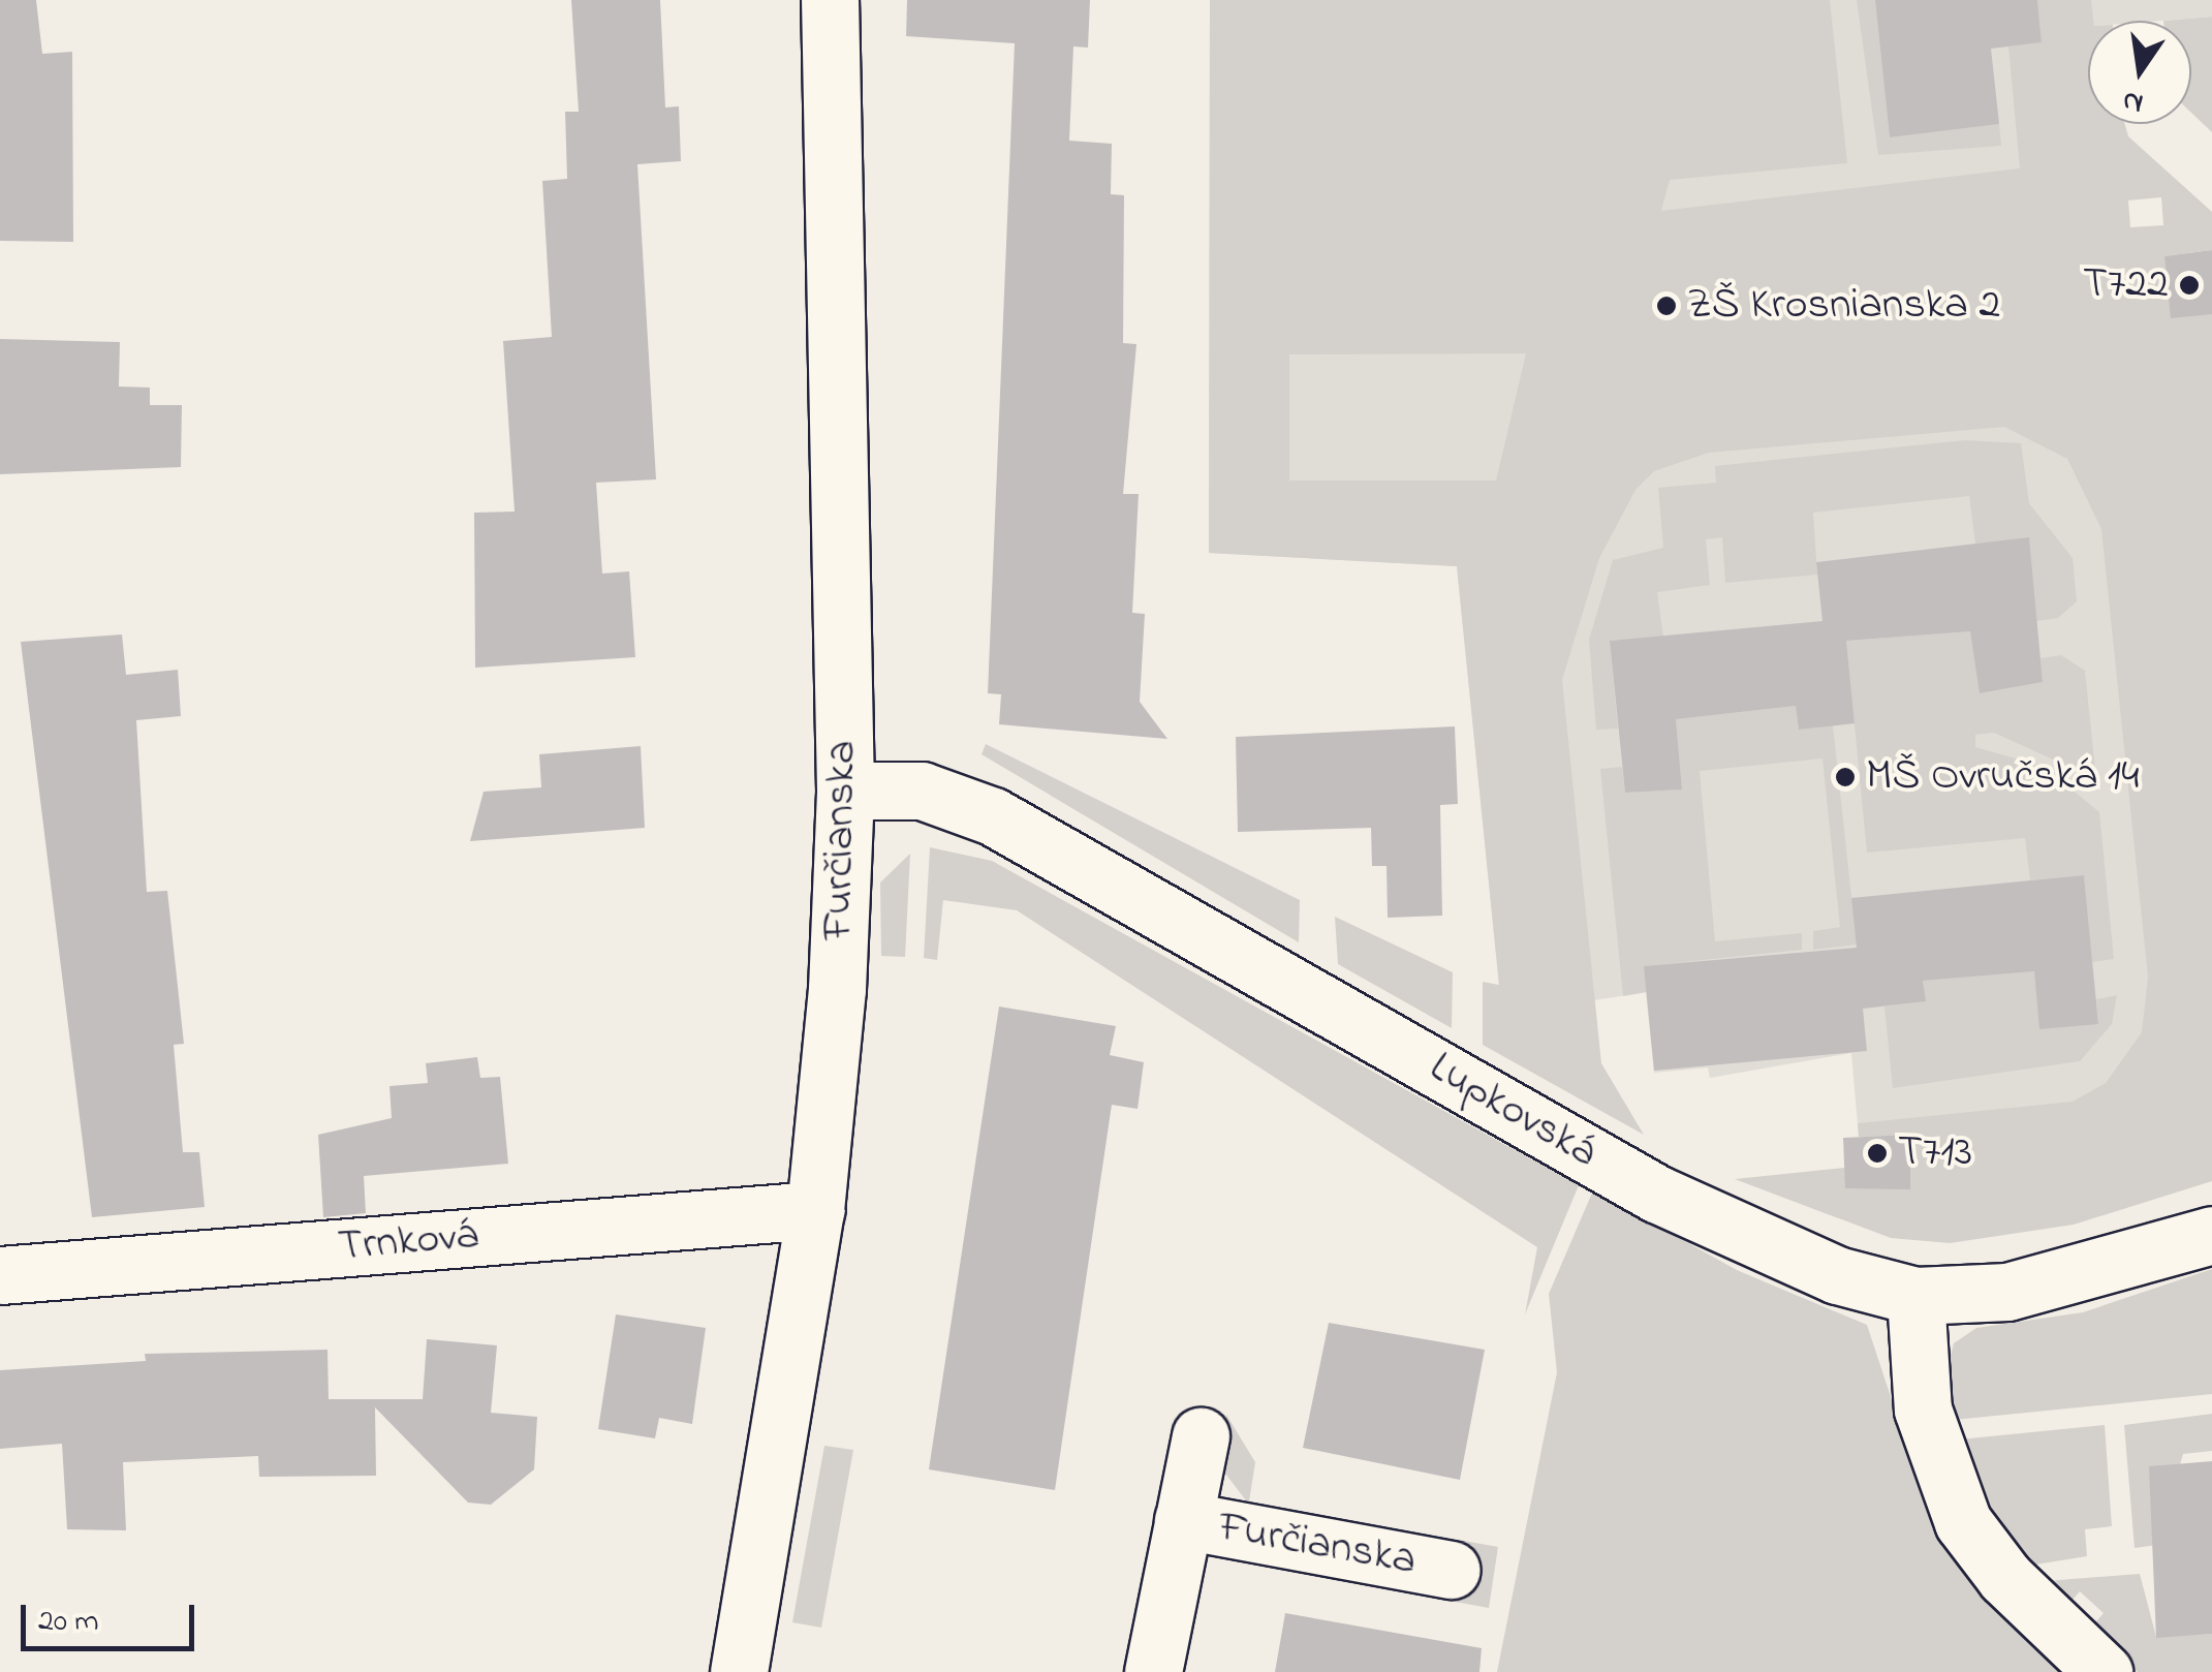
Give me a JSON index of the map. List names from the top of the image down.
{
  "streets": {
    "street": ["Furčianska", "Lupkovská", "Trnková"]
  },
  "crossings": [
    ["Furčianska", "Lupkovská"],
    ["Furčianska", "Trnková"]
  ],
  "places": [
    "T722",
    "ZŠ Krosnianska 2",
    "MŠ Ovručská 14",
    "T713"
  ],
  "scale_bar": "20 m",
  "north": "bottom"
}
